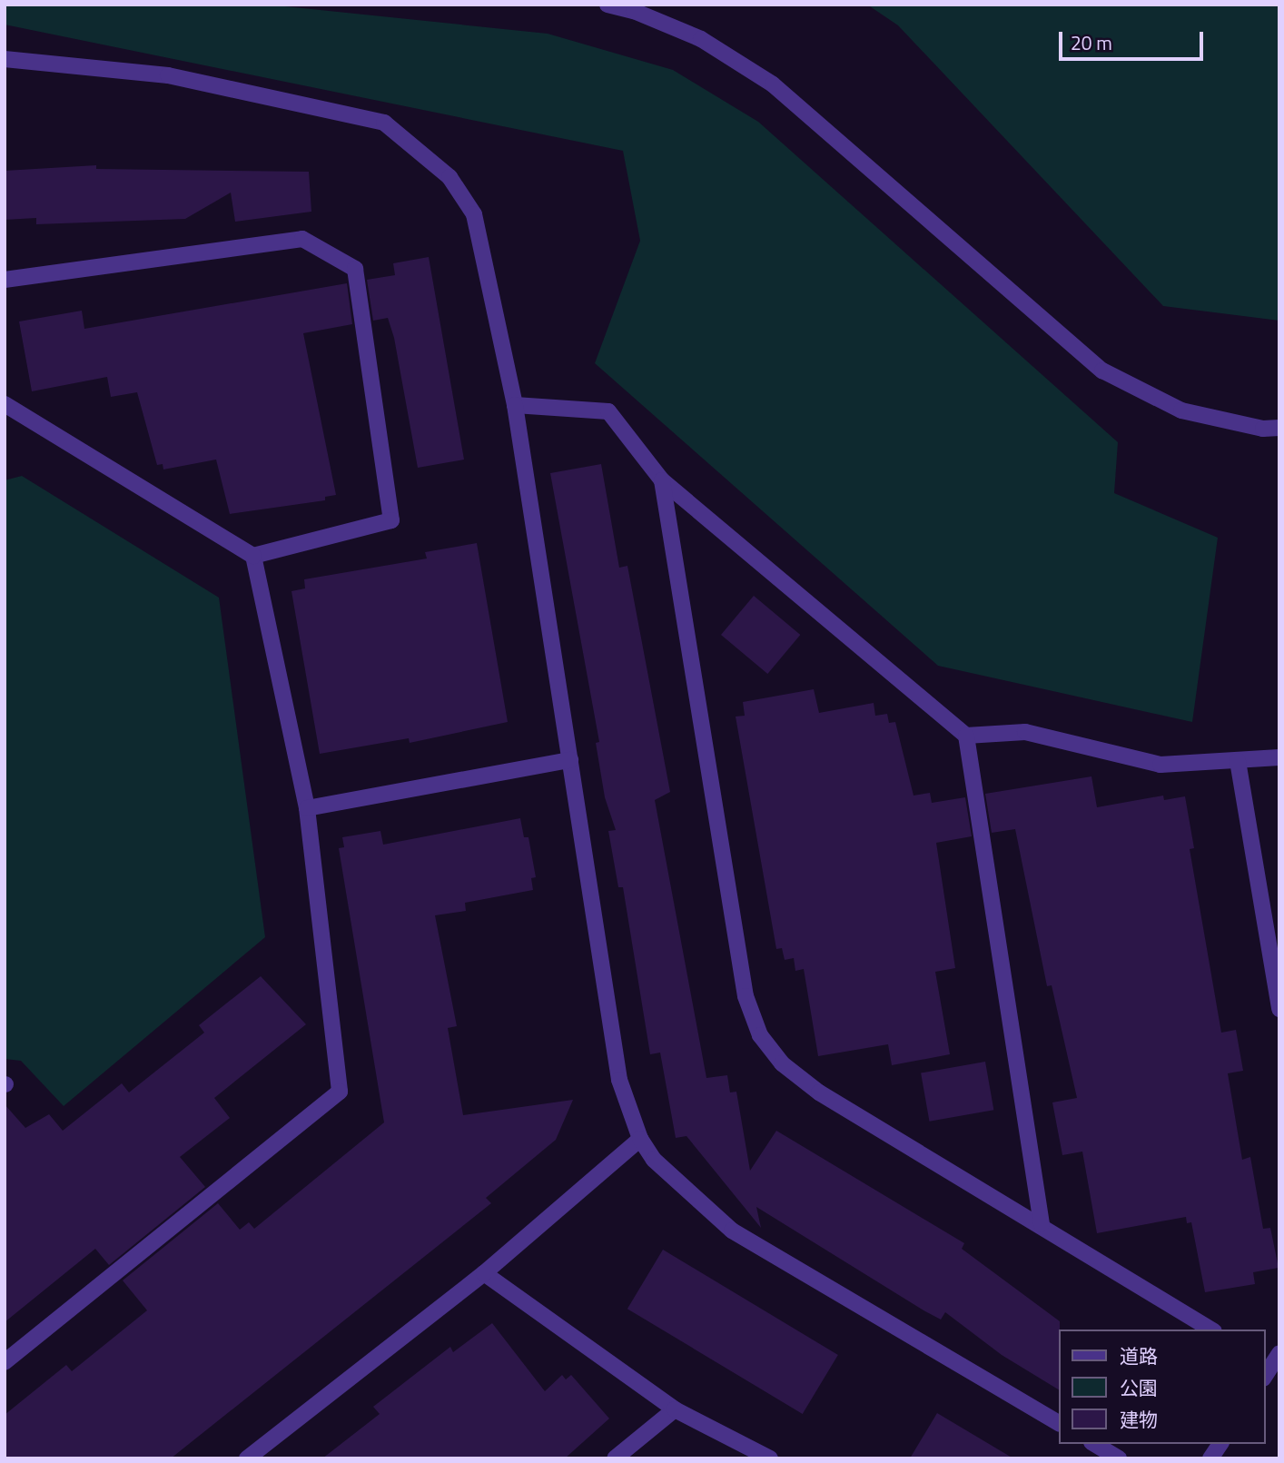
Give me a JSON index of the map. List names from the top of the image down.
{
  "legend": ["道路", "公園", "建物"],
  "scale_bar": "20 m"
}
